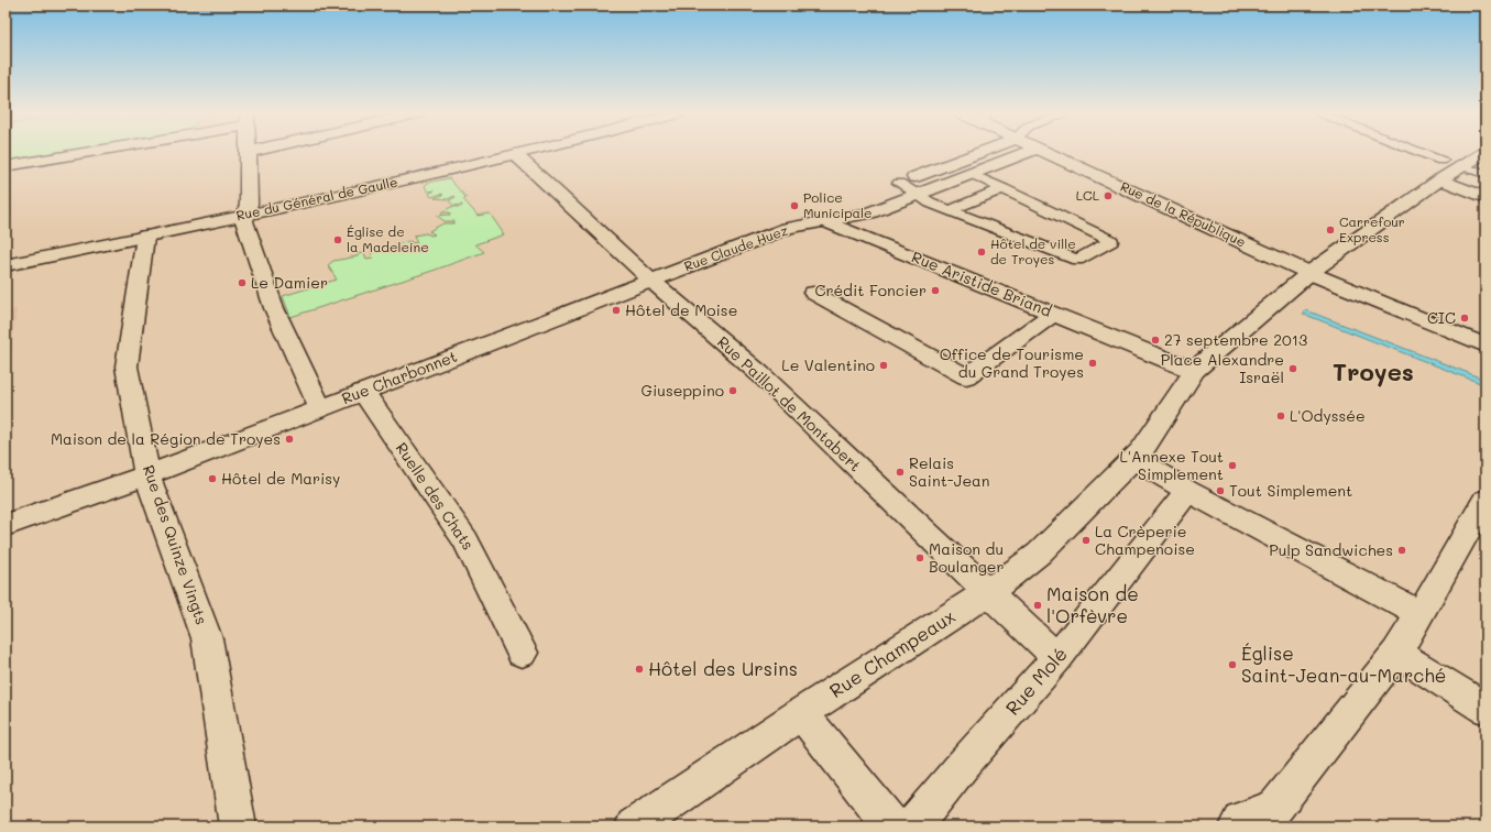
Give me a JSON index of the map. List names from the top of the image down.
{
  "streets": {
    "street": [
      "Rue du Général de Gaulle",
      "Rue de la République",
      "Rue Claude Huez",
      "Rue Aristide Briand",
      "Rue Charbonnet",
      "Rue Paillot de Montabert",
      "Ruelle des Chats",
      "Rue des Quinze Vingts",
      "Rue Champeaux",
      "Rue Molé"
    ]
  },
  "crossings": [
    ["Rue du Général de Gaulle", "Rue Paillot de Montabert"],
    ["Rue du Général de Gaulle", "Rue des Quinze Vingts"],
    ["Rue Claude Huez", "Rue Aristide Briand"],
    ["Rue Claude Huez", "Rue Charbonnet"],
    ["Rue Claude Huez", "Rue Paillot de Montabert"],
    ["Rue Charbonnet", "Rue Paillot de Montabert"],
    ["Rue Charbonnet", "Ruelle des Chats"],
    ["Rue Charbonnet", "Rue des Quinze Vingts"],
    ["Rue Paillot de Montabert", "Rue Champeaux"],
    ["Rue Paillot de Montabert", "Rue Molé"]
  ],
  "districts": ["Troyes"],
  "places": [
    "LCL",
    "Police Municipale",
    "Carrefour Express",
    "Église de la Madeleine",
    "Hôtel de ville de Troyes",
    "Le Damier",
    "Crédit Foncier",
    "Hôtel de Moise",
    "CIC",
    "27 septembre 2013",
    "Office de Tourisme du Grand Troyes",
    "Le Valentino",
    "Place Alexandre Israël",
    "Giuseppino",
    "L'Odyssée",
    "Maison de la Région de Troyes",
    "L'Annexe Tout Simplement",
    "Relais Saint-Jean",
    "Hôtel de Marisy",
    "Tout Simplement",
    "La Crèperie Champenoise",
    "Pulp Sandwiches",
    "Maison du Boulanger",
    "Maison de l'Orfèvre",
    "Église Saint-Jean-au-Marché",
    "Hôtel des Ursins"
  ]
}
